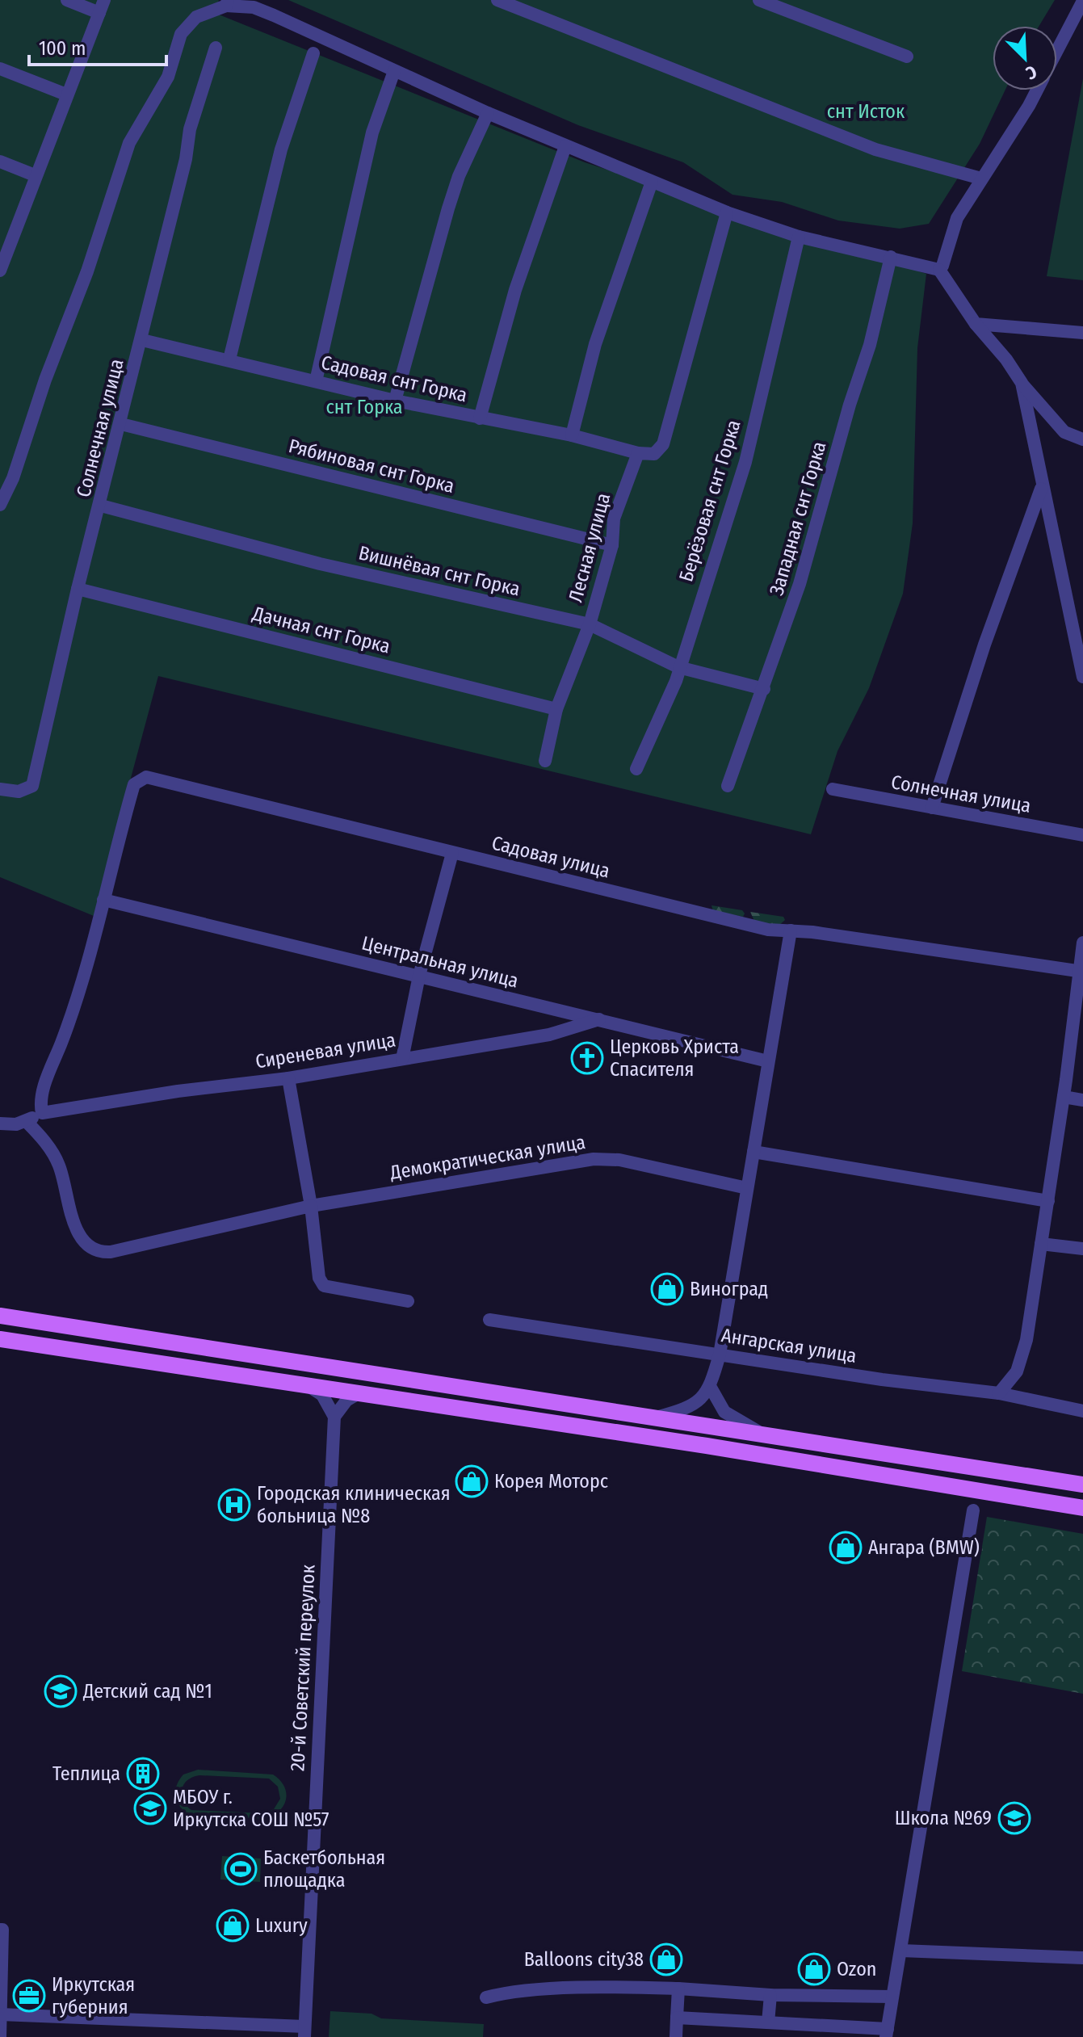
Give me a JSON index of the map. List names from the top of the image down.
{
  "streets": {
    "street": [
      "Садовая снт Горка",
      "Солнечная улица",
      "Рябиновая снт Горка",
      "Берёзовая снт Горка",
      "Западная снт Горка",
      "Лесная улица",
      "Вишнёвая снт Горка",
      "Дачная снт Горка",
      "Садовая улица",
      "Центральная улица",
      "Сиреневая улица",
      "Демократическая улица",
      "Ангарская улица",
      "20-й Советский переулок"
    ]
  },
  "crossings": [
    ["Садовая снт Горка", "Солнечная улица"],
    ["Садовая снт Горка", "Лесная улица"],
    ["Солнечная улица", "Рябиновая снт Горка"],
    ["Солнечная улица", "Вишнёвая снт Горка"],
    ["Солнечная улица", "Дачная снт Горка"],
    ["Рябиновая снт Горка", "Лесная улица"],
    ["Берёзовая снт Горка", "Вишнёвая снт Горка"],
    ["Западная снт Горка", "Вишнёвая снт Горка"],
    ["Лесная улица", "Вишнёвая снт Горка"],
    ["Лесная улица", "Дачная снт Горка"],
    ["Садовая улица", "Центральная улица"],
    ["Садовая улица", "Сиреневая улица"],
    ["Центральная улица", "Сиреневая улица"]
  ],
  "parks": ["снт Исток", "снт Горка"],
  "places": {
    "church": ["Церковь Христа Спасителя"],
    "shop": [
      "Виноград",
      "Корея Моторс",
      "Ангара (BMW)",
      "Luxury",
      "Balloons city38",
      "Ozon"
    ],
    "hospital": ["Городская клиническая больница №8"],
    "school or university": ["Детский сад №1", "МБОУ г. Иркутска СОШ №57", "Школа №69"],
    "building": ["Теплица"],
    "sports": ["Баскетбольная площадка"],
    "office": ["Иркутская губерния"]
  },
  "scale_bar": "100 m",
  "north": "bottom right"
}
